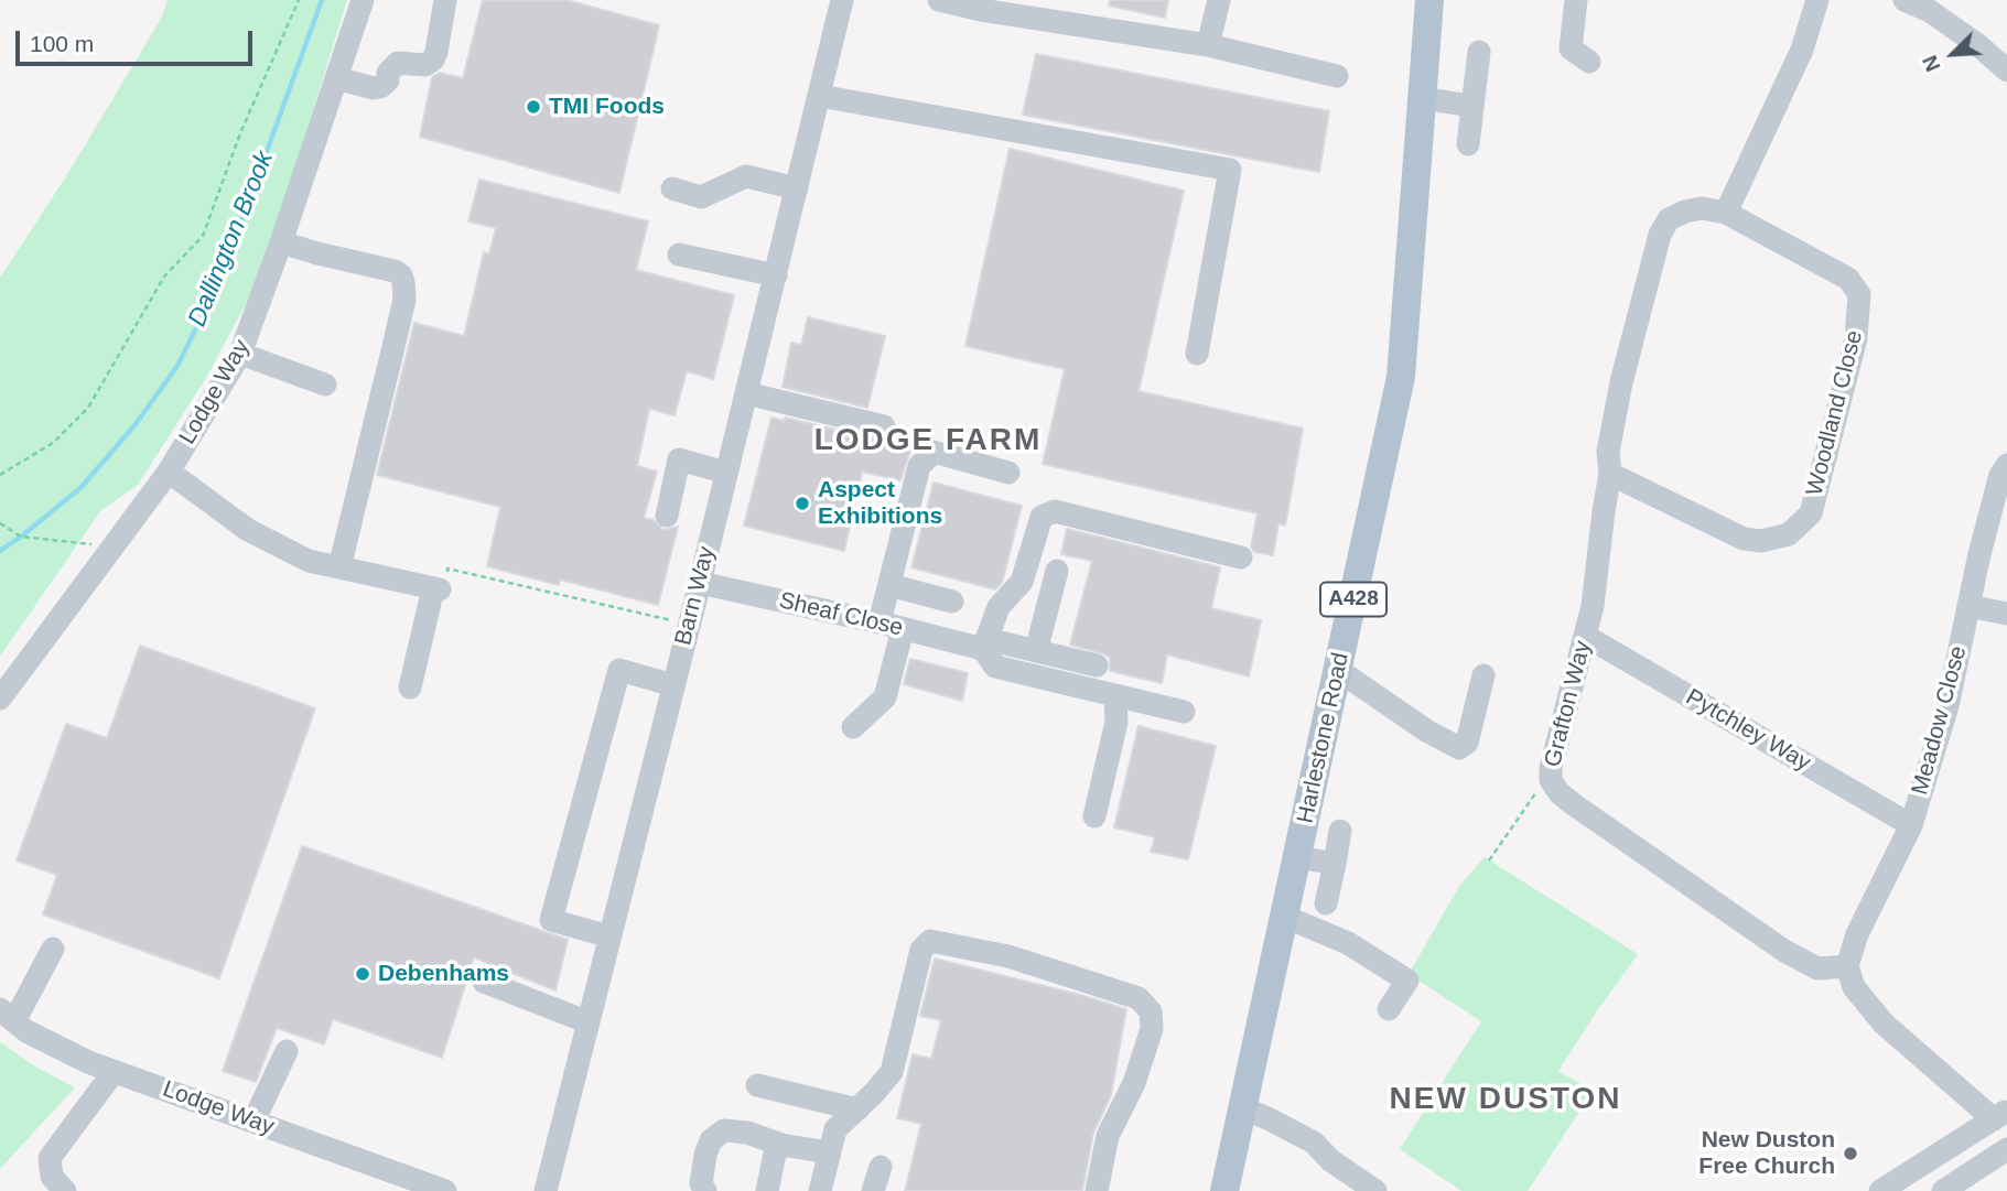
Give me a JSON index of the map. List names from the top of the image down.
{
  "streets": {
    "main road": ["A428", "Harlestone Road"],
    "street": [
      "Lodge Way",
      "Woodland Close",
      "Barn Way",
      "Sheaf Close",
      "Grafton Way",
      "Meadow Close",
      "Pytchley Way"
    ]
  },
  "crossings": [
    ["Woodland Close", "Grafton Way"],
    ["Barn Way", "Sheaf Close"],
    ["Grafton Way", "Meadow Close"],
    ["Grafton Way", "Pytchley Way"],
    ["Meadow Close", "Pytchley Way"]
  ],
  "districts": ["LODGE FARM", "NEW DUSTON"],
  "water": ["Dallington Brook"],
  "places": [
    "TMI Foods",
    "Aspect Exhibitions",
    "Debenhams",
    "New Duston Free Church"
  ],
  "scale_bar": "100 m",
  "north": "bottom left"
}
